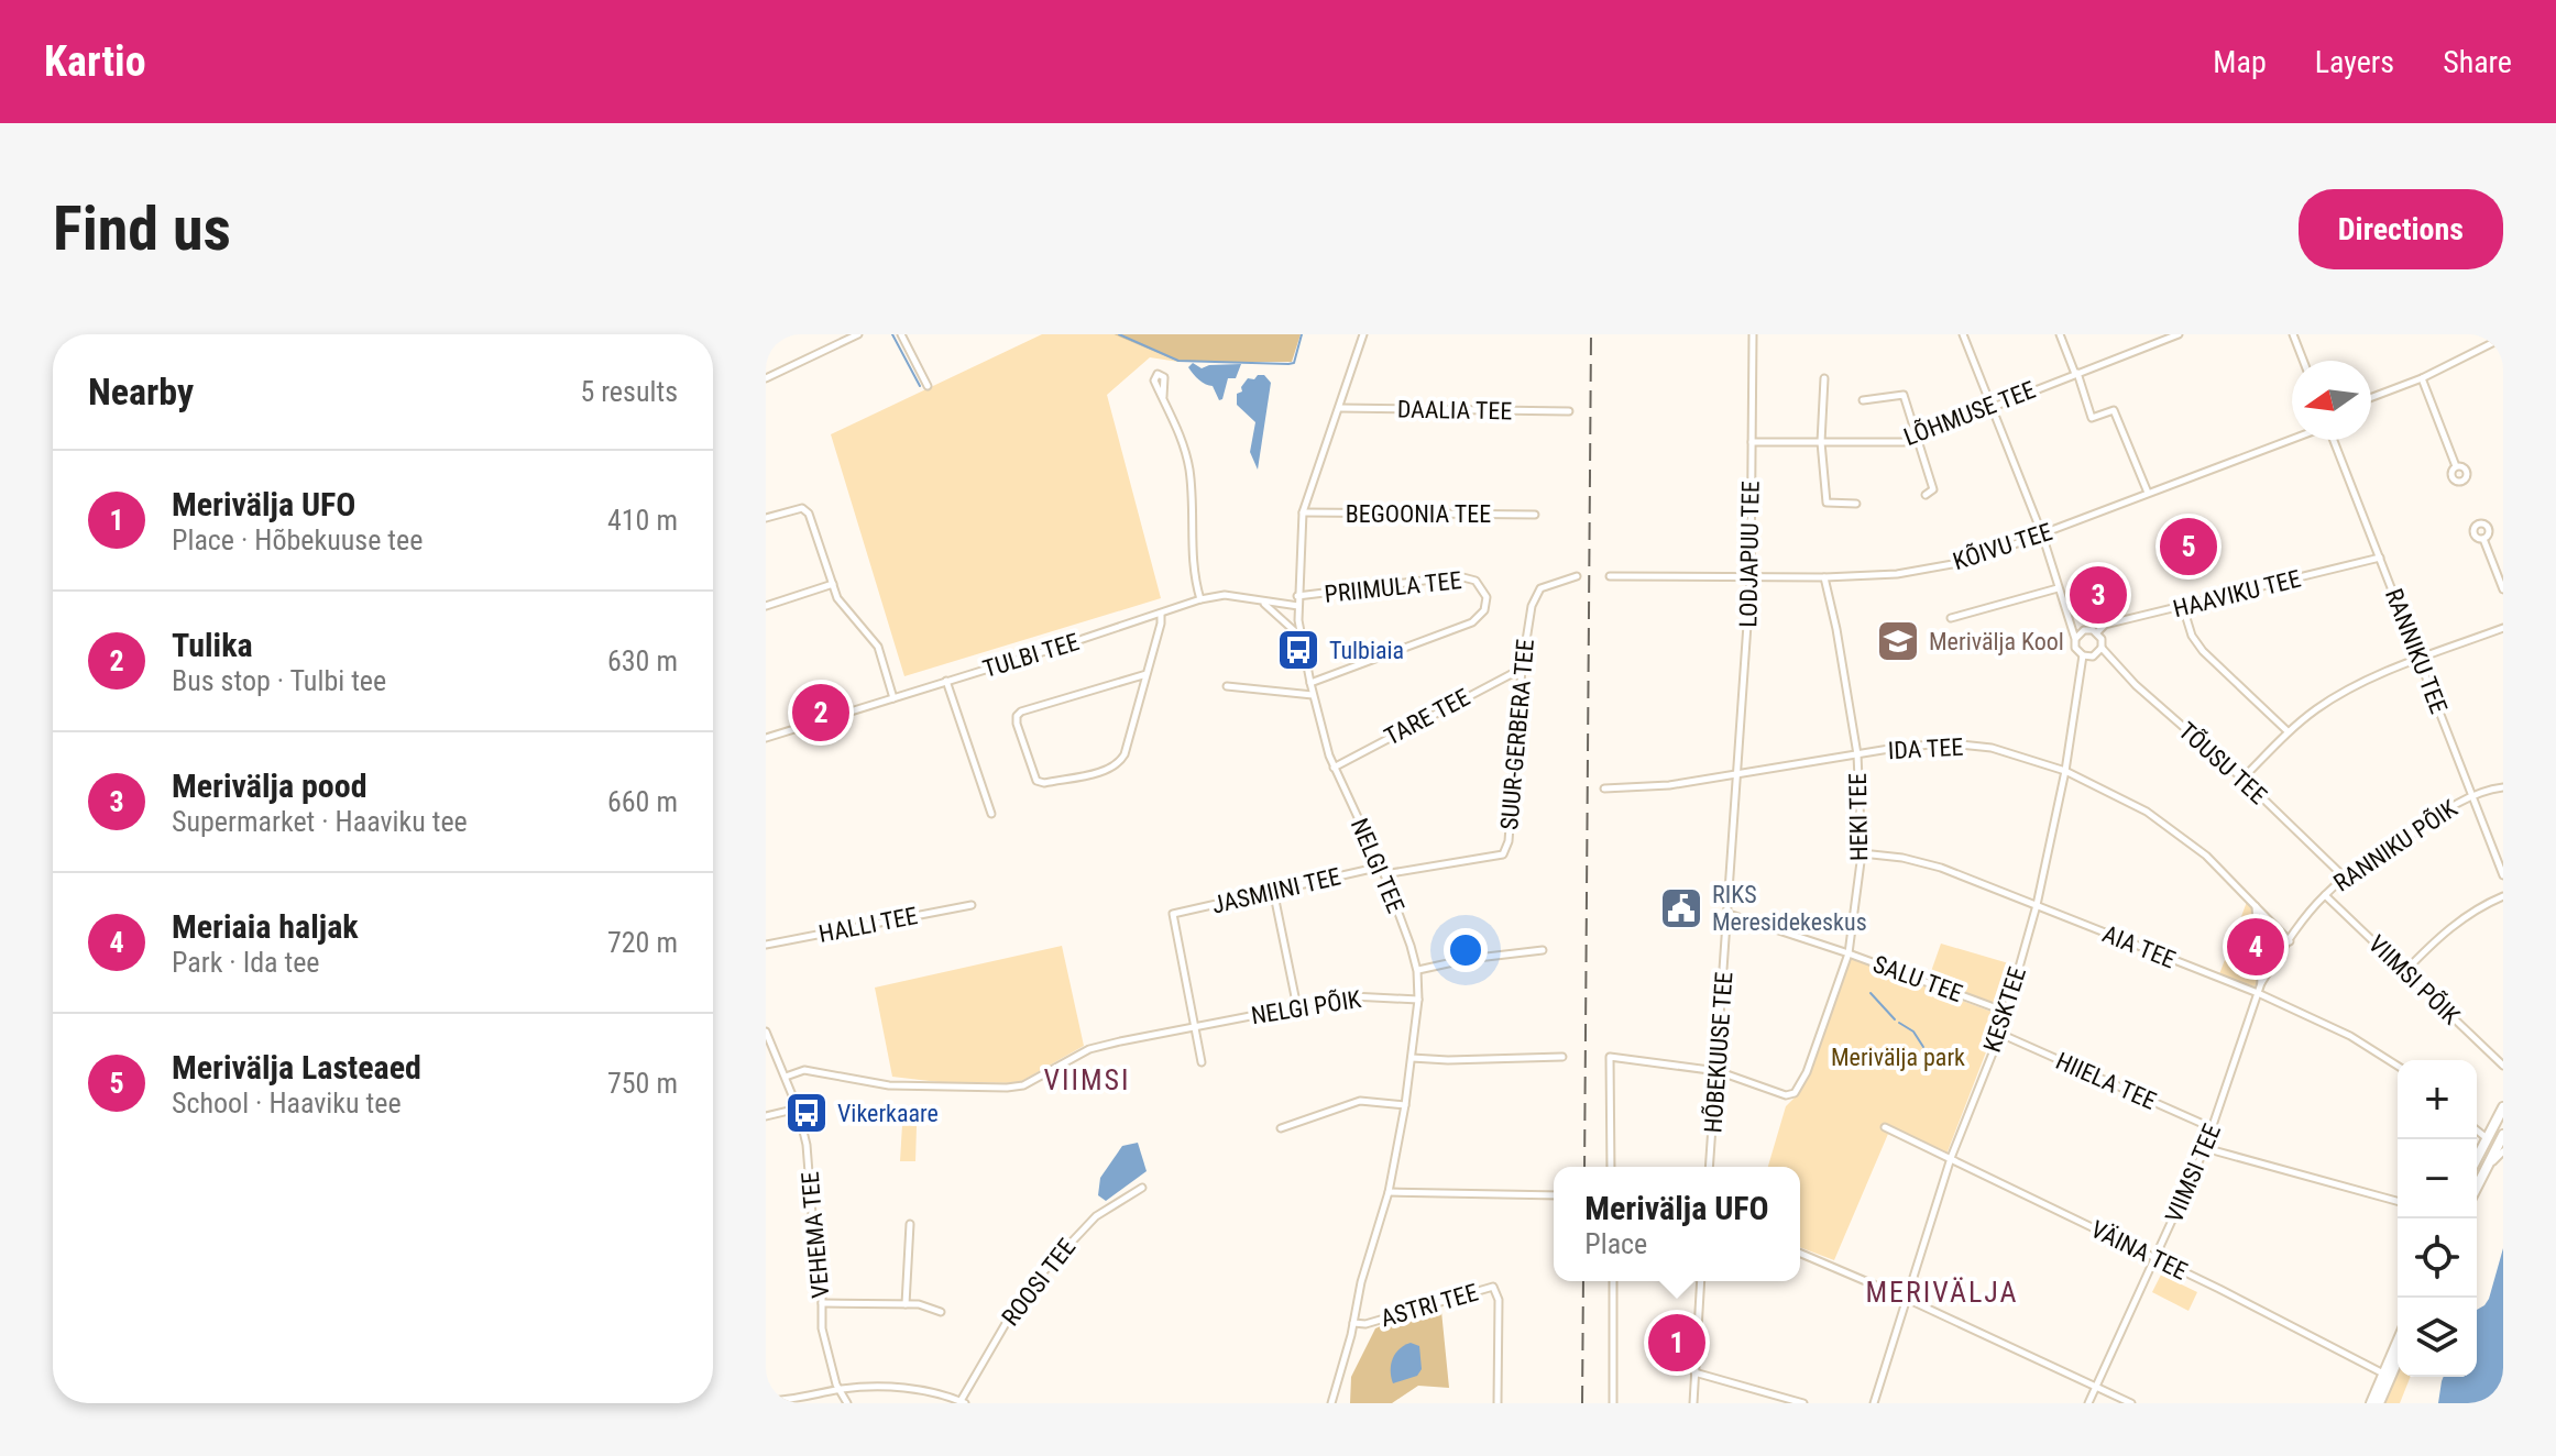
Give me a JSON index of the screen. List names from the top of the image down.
{
  "streets": {
    "street": [
      "DAALIA TEE",
      "LÕHMUSE TEE",
      "BEGOONIA TEE",
      "KÕIVU TEE",
      "LODJAPUU TEE",
      "PRIIMULA TEE",
      "HAAVIKU TEE",
      "RANNIKU TEE",
      "TULBI TEE",
      "TARE TEE",
      "SUUR-GERBERA TEE",
      "IDA TEE",
      "TÕUSU TEE",
      "HEKI TEE",
      "RANNIKU PÕIK",
      "NELGI TEE",
      "JASMIINI TEE",
      "HALLI TEE",
      "AIA TEE",
      "SALU TEE",
      "VIIMSI PÕIK",
      "NELGI PÕIK",
      "KESKTEE",
      "HÕBEKUUSE TEE",
      "HIIELA TEE",
      "VIIMSI TEE",
      "VEHEMA TEE",
      "VÄINA TEE",
      "ROOSI TEE",
      "ASTRI TEE"
    ]
  },
  "crossings": [
    ["DAALIA TEE", "NELGI TEE"],
    ["LÕHMUSE TEE", "LODJAPUU TEE"],
    ["BEGOONIA TEE", "NELGI TEE"],
    ["KÕIVU TEE", "LODJAPUU TEE"],
    ["KÕIVU TEE", "HEKI TEE"],
    ["LODJAPUU TEE", "IDA TEE"],
    ["LODJAPUU TEE", "HÕBEKUUSE TEE"],
    ["PRIIMULA TEE", "NELGI TEE"],
    ["HAAVIKU TEE", "RANNIKU TEE"],
    ["HAAVIKU TEE", "TÕUSU TEE"],
    ["HAAVIKU TEE", "KESKTEE"],
    ["RANNIKU TEE", "RANNIKU PÕIK"],
    ["TULBI TEE", "NELGI TEE"],
    ["TARE TEE", "SUUR-GERBERA TEE"],
    ["TARE TEE", "NELGI TEE"],
    ["SUUR-GERBERA TEE", "NELGI TEE"],
    ["IDA TEE", "HEKI TEE"],
    ["IDA TEE", "RANNIKU PÕIK"],
    ["IDA TEE", "KESKTEE"],
    ["IDA TEE", "HÕBEKUUSE TEE"],
    ["IDA TEE", "VIIMSI TEE"],
    ["TÕUSU TEE", "RANNIKU PÕIK"],
    ["TÕUSU TEE", "KESKTEE"],
    ["HEKI TEE", "AIA TEE"],
    ["HEKI TEE", "SALU TEE"],
    ["HEKI TEE", "HÕBEKUUSE TEE"],
    ["RANNIKU PÕIK", "VIIMSI PÕIK"],
    ["RANNIKU PÕIK", "VIIMSI TEE"],
    ["NELGI TEE", "JASMIINI TEE"],
    ["NELGI TEE", "NELGI PÕIK"],
    ["NELGI TEE", "ASTRI TEE"],
    ["JASMIINI TEE", "NELGI PÕIK"],
    ["AIA TEE", "KESKTEE"],
    ["AIA TEE", "VIIMSI TEE"],
    ["SALU TEE", "KESKTEE"],
    ["SALU TEE", "HÕBEKUUSE TEE"],
    ["NELGI PÕIK", "VEHEMA TEE"],
    ["KESKTEE", "HIIELA TEE"],
    ["KESKTEE", "VÄINA TEE"],
    ["HIIELA TEE", "VIIMSI TEE"],
    ["VIIMSI TEE", "VÄINA TEE"]
  ],
  "districts": ["VIIMSI", "MERIVÄLJA"],
  "parks": ["Merivälja park"],
  "places": {
    "school or university": ["Merivälja Kool"],
    "bus stop": ["Tulbiaia", "Vikerkaare"],
    "public building": ["RIKS Meresidekeskus"]
  },
  "north": "left",
  "page": {
    "header": "Kartio",
    "nav": ["Map", "Layers", "Share"],
    "buttons": "Directions",
    "title": "Find us",
    "heading": ["Nearby", "5 results"],
    "list": [
      {
        "mark": "1",
        "name": "Merivälja UFO",
        "note": "Place · Hõbekuuse tee",
        "value": "410 m"
      },
      {
        "mark": "2",
        "name": "Tulika",
        "note": "Bus stop · Tulbi tee",
        "value": "630 m"
      },
      {
        "mark": "3",
        "name": "Merivälja pood",
        "note": "Supermarket · Haaviku tee",
        "value": "660 m"
      },
      {
        "mark": "4",
        "name": "Meriaia haljak",
        "note": "Park · Ida tee",
        "value": "720 m"
      },
      {
        "mark": "5",
        "name": "Merivälja Lasteaed",
        "note": "School · Haaviku tee",
        "value": "750 m"
      }
    ],
    "pins": [
      "5",
      "3",
      "2",
      "4",
      "1"
    ],
    "map_buttons": ["+", "−"],
    "popup": ["Merivälja UFO", "Place"]
  }
}
